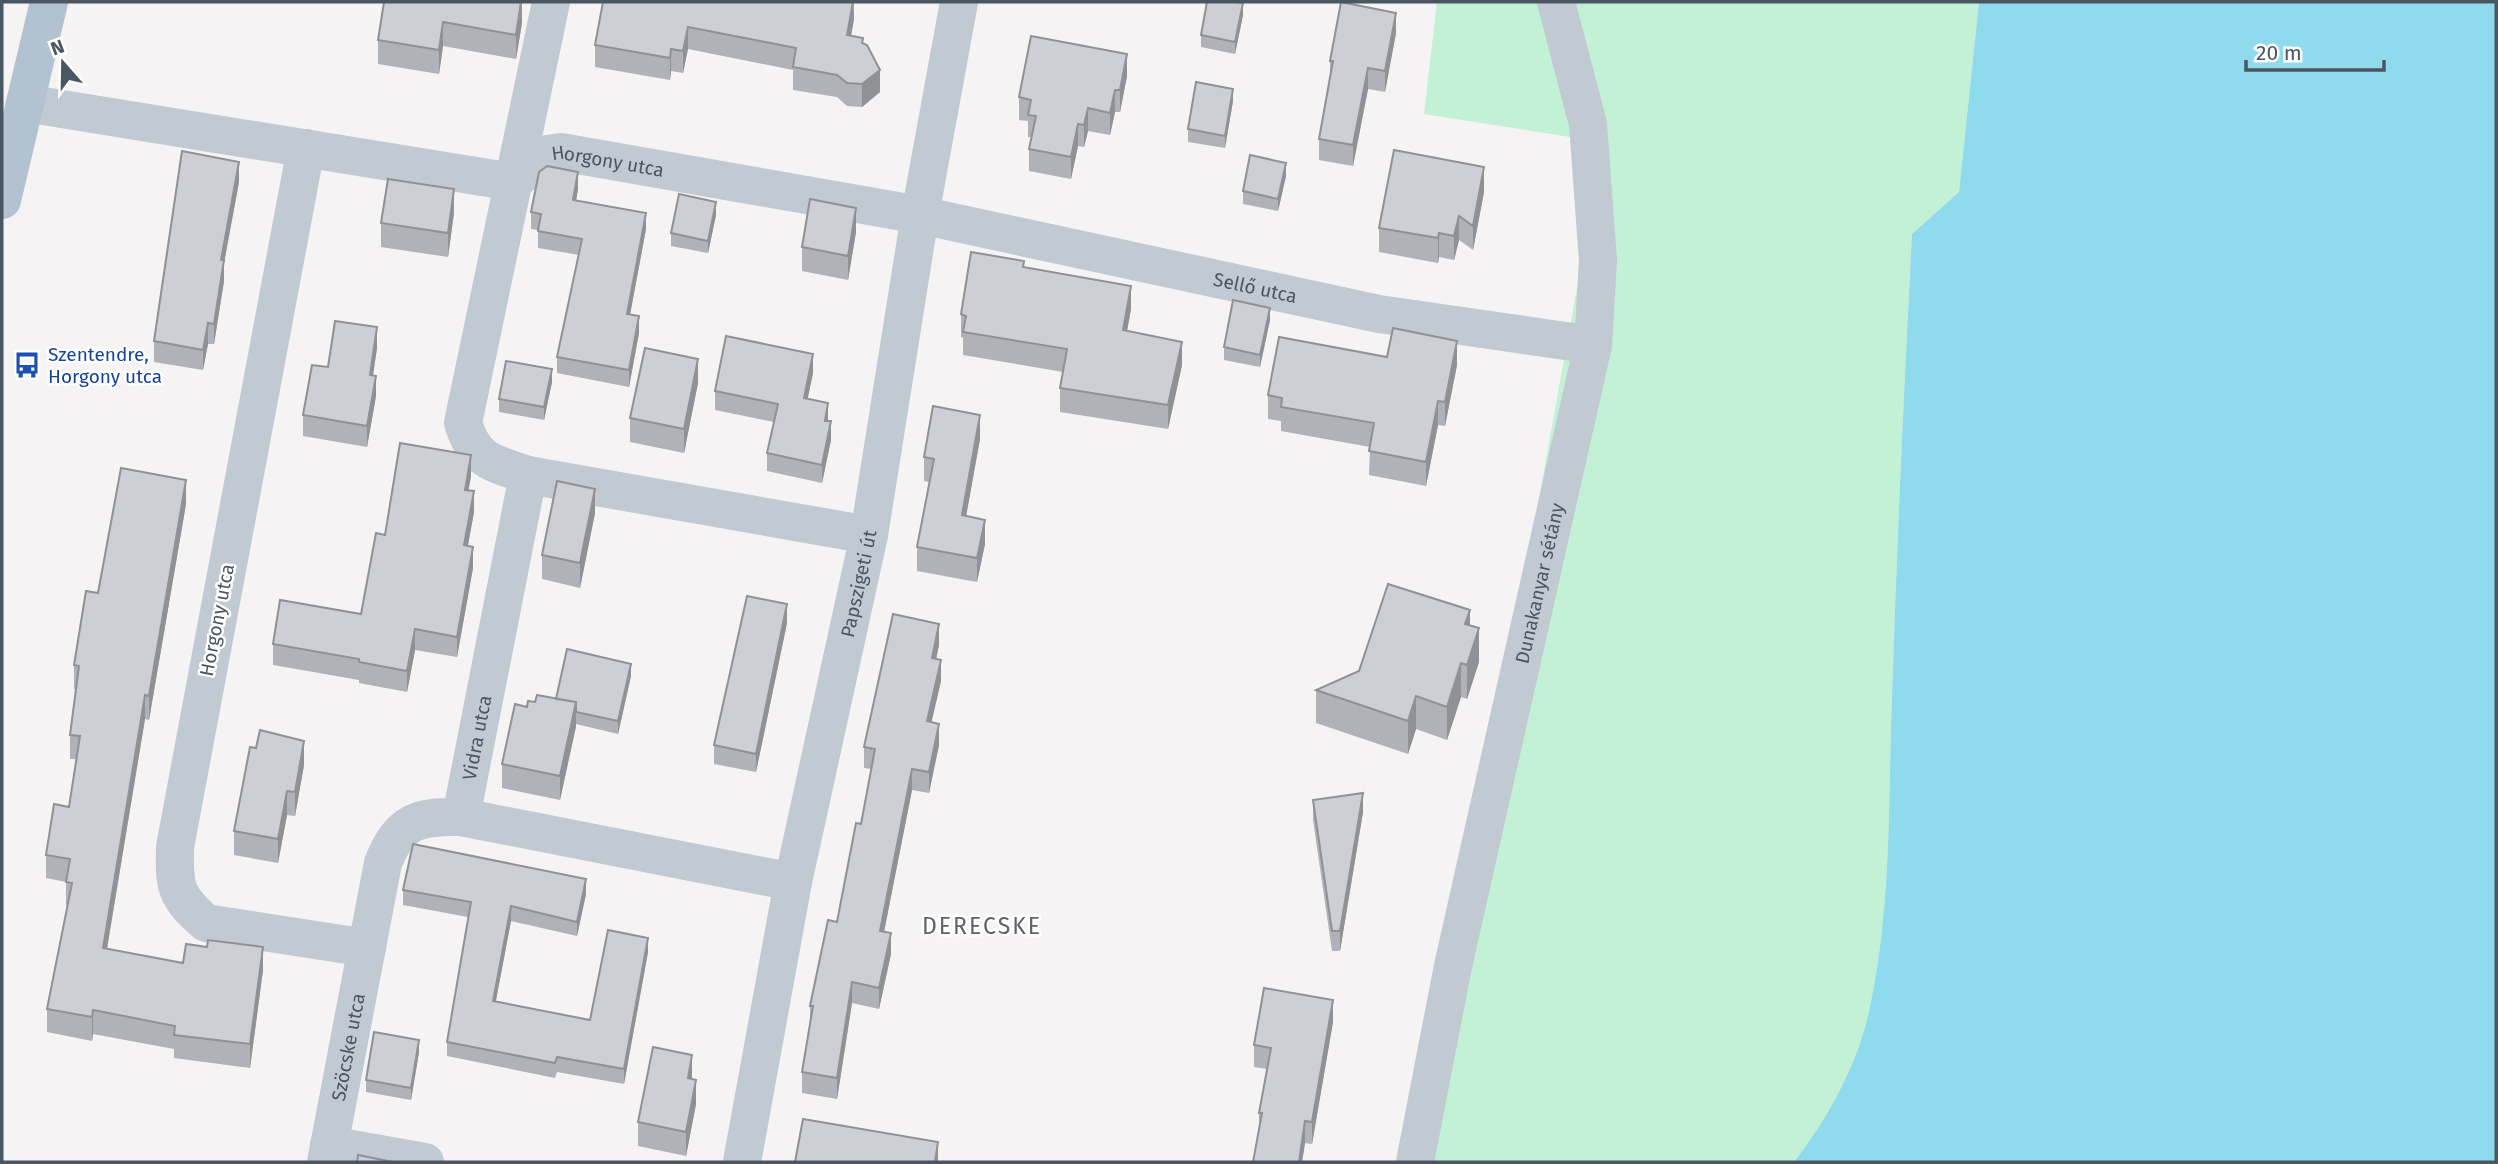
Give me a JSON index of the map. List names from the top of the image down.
{
  "streets": {
    "street": [
      "Horgony utca",
      "Sellő utca",
      "Papszigeti út",
      "Dunakanyar sétány",
      "Vidra utca",
      "Szöcske utca"
    ]
  },
  "crossings": [
    ["Horgony utca", "Sellő utca"],
    ["Horgony utca", "Papszigeti út"],
    ["Horgony utca", "Szöcske utca"],
    ["Sellő utca", "Papszigeti út"],
    ["Sellő utca", "Dunakanyar sétány"]
  ],
  "districts": ["DERECSKE"],
  "places": {
    "bus stop": ["Szentendre, Horgony utca"]
  },
  "scale_bar": "20 m",
  "north": "top"
}
